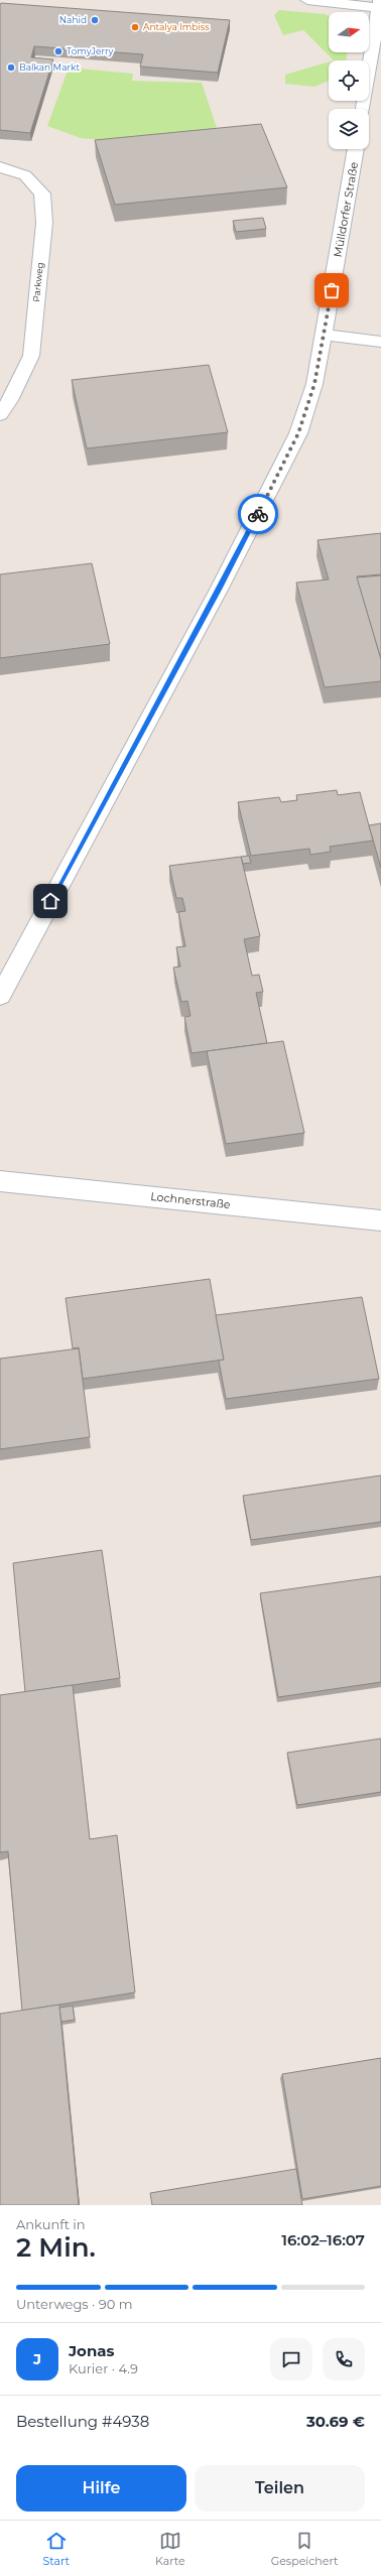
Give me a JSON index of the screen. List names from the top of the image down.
{
  "streets": {
    "street": ["Mülldorfer Straße", "Parkweg", "Lochnerstraße"]
  },
  "places": [
    "Nahid",
    "Antalya Imbiss",
    "TomyJerry",
    "Balkan Markt"
  ],
  "north": "right",
  "page": {
    "heading": ["2 Min.", "Ankunft in", "16:02–16:07"],
    "panel": [
      "Jonas",
      "Kurier · 4.9",
      "Bestellung #4938",
      "30.69 €"
    ],
    "bar": "Unterwegs · 90 m",
    "round": "J",
    "buttons": ["Hilfe", "Teilen"],
    "tabs": ["Start", "Karte", "Gespeichert"]
  }
}
